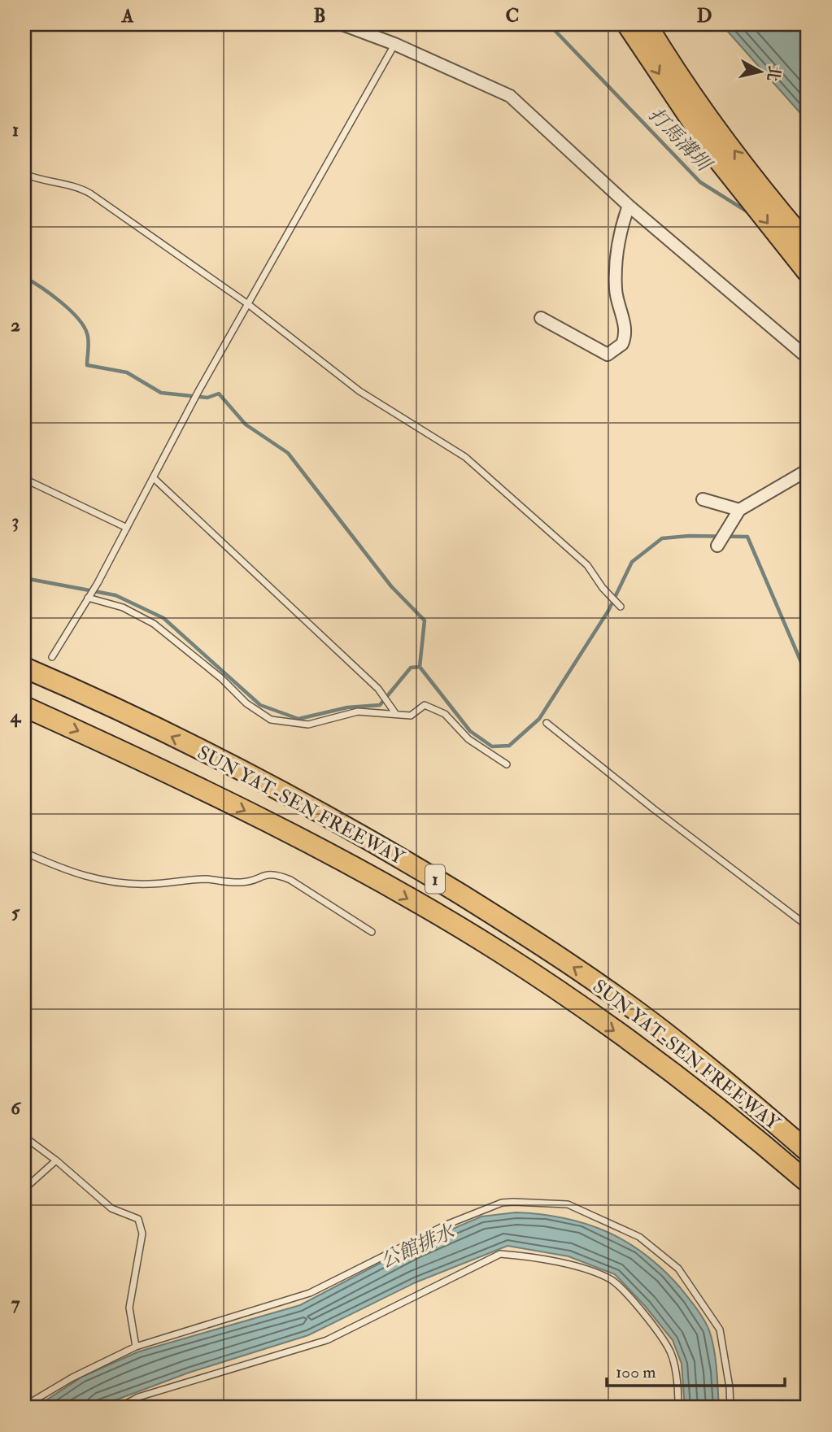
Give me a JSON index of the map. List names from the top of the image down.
{
  "streets": {
    "highway": ["SUN YAT-SEN FREEWAY", "1"]
  },
  "water": ["打馬溝圳", "公館排水"],
  "scale_bar": "100 m",
  "north": "right",
  "grid": {
    "columns": [
      "A",
      "B",
      "C",
      "D"
    ],
    "rows": [
      "1",
      "2",
      "3",
      "4",
      "5",
      "6",
      "7"
    ]
  }
}
